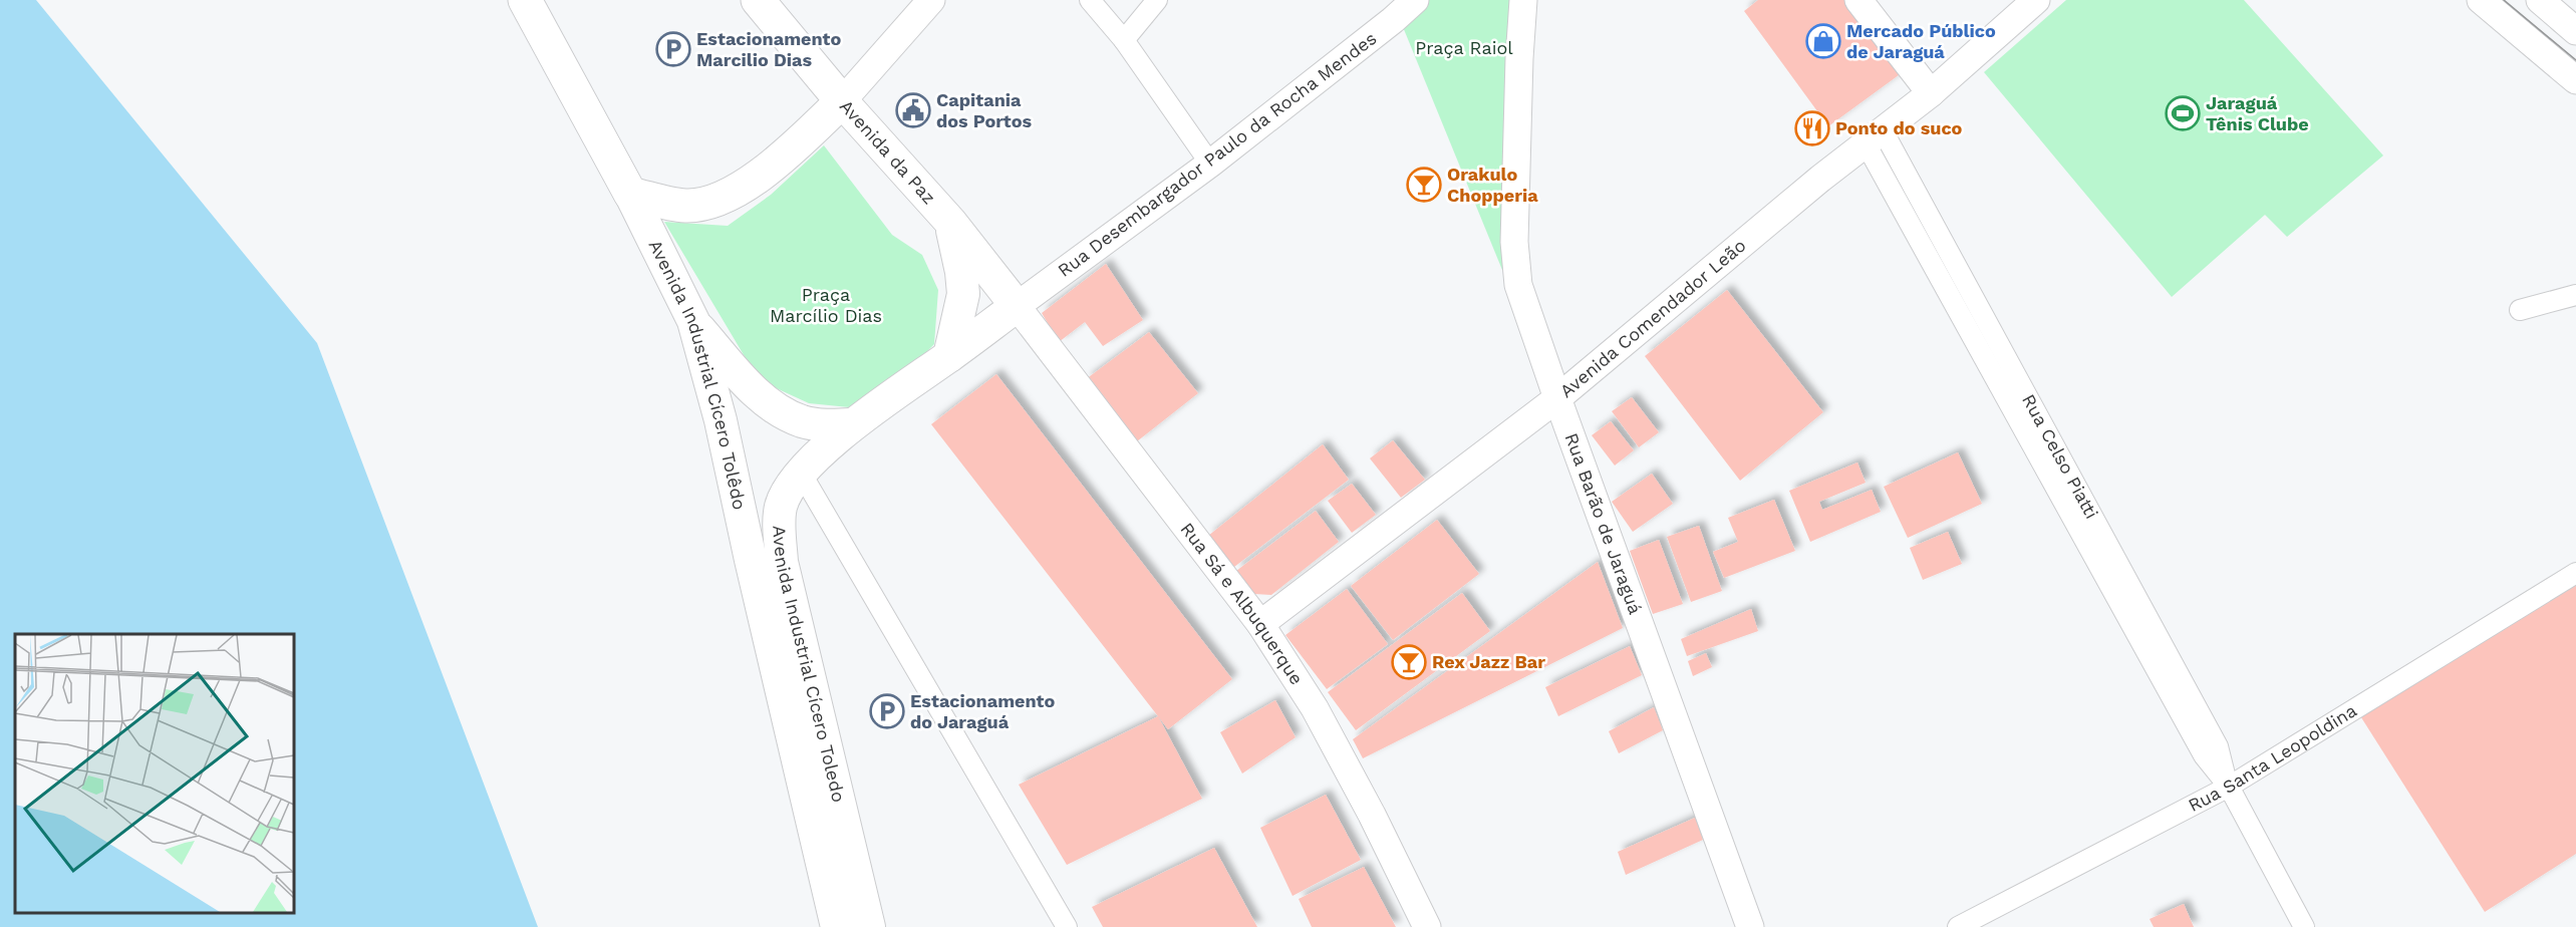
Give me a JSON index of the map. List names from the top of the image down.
{
  "streets": {
    "highway": ["Avenida da Paz"],
    "main road": ["Avenida Industrial Cícero Tolêdo", "Avenida Industrial Cícero Toledo"],
    "street": [
      "Rua Desembargador Paulo da Rocha Mendes",
      "Avenida Comendador Leão",
      "Rua Celso Piatti",
      "Rua Barão de Jaraguá",
      "Rua Sá e Albuquerque",
      "Rua Santa Leopoldina"
    ]
  },
  "crossings": [
    ["Avenida da Paz", "Rua Desembargador Paulo da Rocha Mendes"],
    ["Avenida da Paz", "Rua Sá e Albuquerque"],
    ["Rua Desembargador Paulo da Rocha Mendes", "Rua Sá e Albuquerque"],
    ["Avenida Comendador Leão", "Rua Celso Piatti"],
    ["Avenida Comendador Leão", "Rua Barão de Jaraguá"],
    ["Avenida Comendador Leão", "Rua Sá e Albuquerque"],
    ["Avenida Industrial Cícero Tolêdo", "Avenida Industrial Cícero Toledo"],
    ["Rua Celso Piatti", "Rua Santa Leopoldina"]
  ],
  "parks": ["Praça Raiol", "Praça Marcílio Dias"],
  "places": {
    "shop": ["Mercado Público de Jaraguá"],
    "parking": ["Estacionamento Marcilio Dias", "Estacionamento do Jaraguá"],
    "public building": ["Capitania dos Portos"],
    "sports": ["Jaraguá Tênis Clube"],
    "restaurant": ["Ponto do suco"],
    "bar": ["Orakulo Chopperia", "Rex Jazz Bar"]
  }
}
